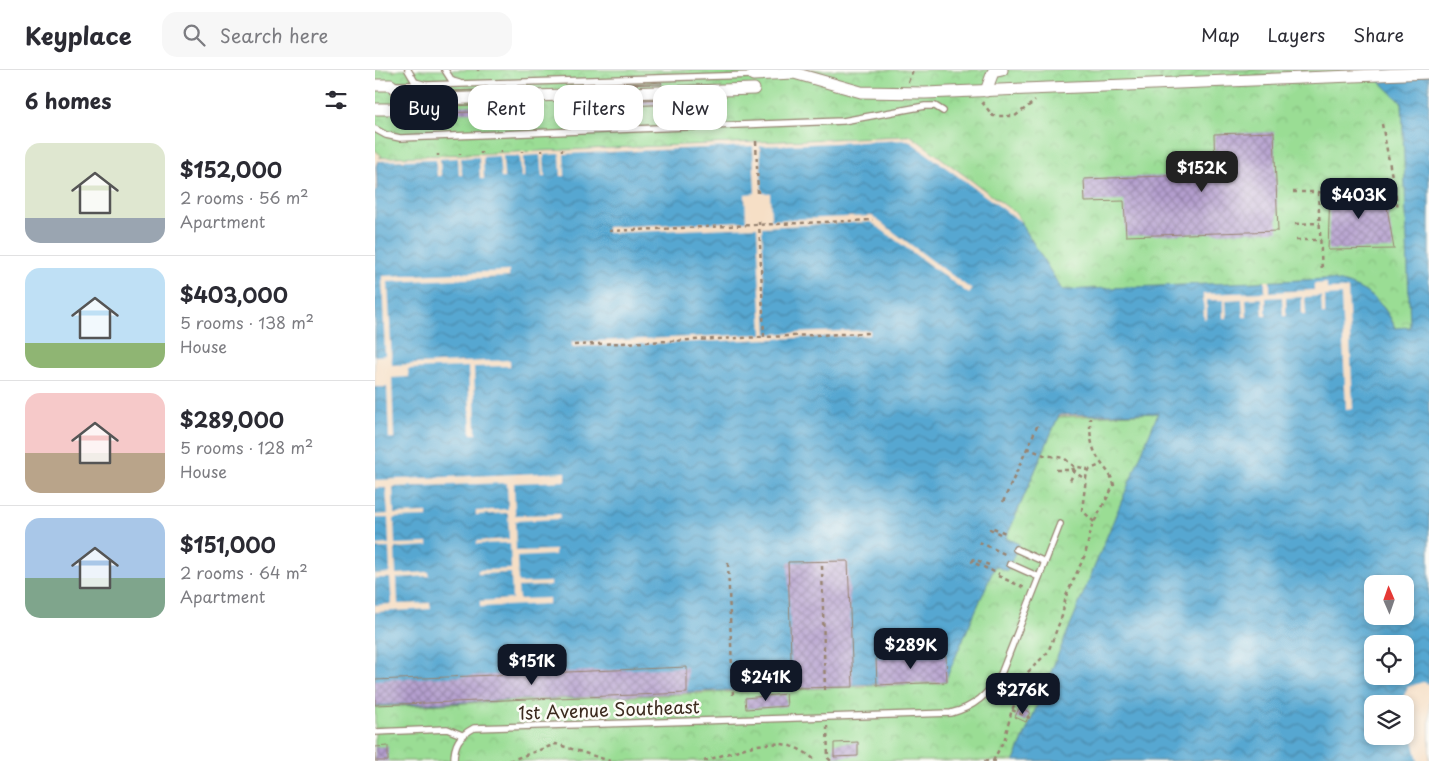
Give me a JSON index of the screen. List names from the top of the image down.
{
  "streets": {
    "lane": ["1st Avenue Southeast"]
  },
  "north": "top",
  "page": {
    "header": "Keyplace",
    "search": "Search here",
    "nav": ["Map", "Layers", "Share"],
    "heading": "6 homes",
    "chip": [
      "Buy",
      "Rent",
      "Filters",
      "New"
    ],
    "list": [
      {
        "name": "$152,000",
        "note": "2 rooms · 56 m² · Apartment"
      },
      {
        "name": "$403,000",
        "note": "5 rooms · 138 m² · House"
      },
      {
        "name": "$289,000",
        "note": "5 rooms · 128 m² · House"
      },
      {
        "name": "$151,000",
        "note": "2 rooms · 64 m² · Apartment"
      }
    ],
    "price": [
      "$152K",
      "$403K",
      "$289K",
      "$151K",
      "$241K",
      "$276K"
    ]
  }
}
